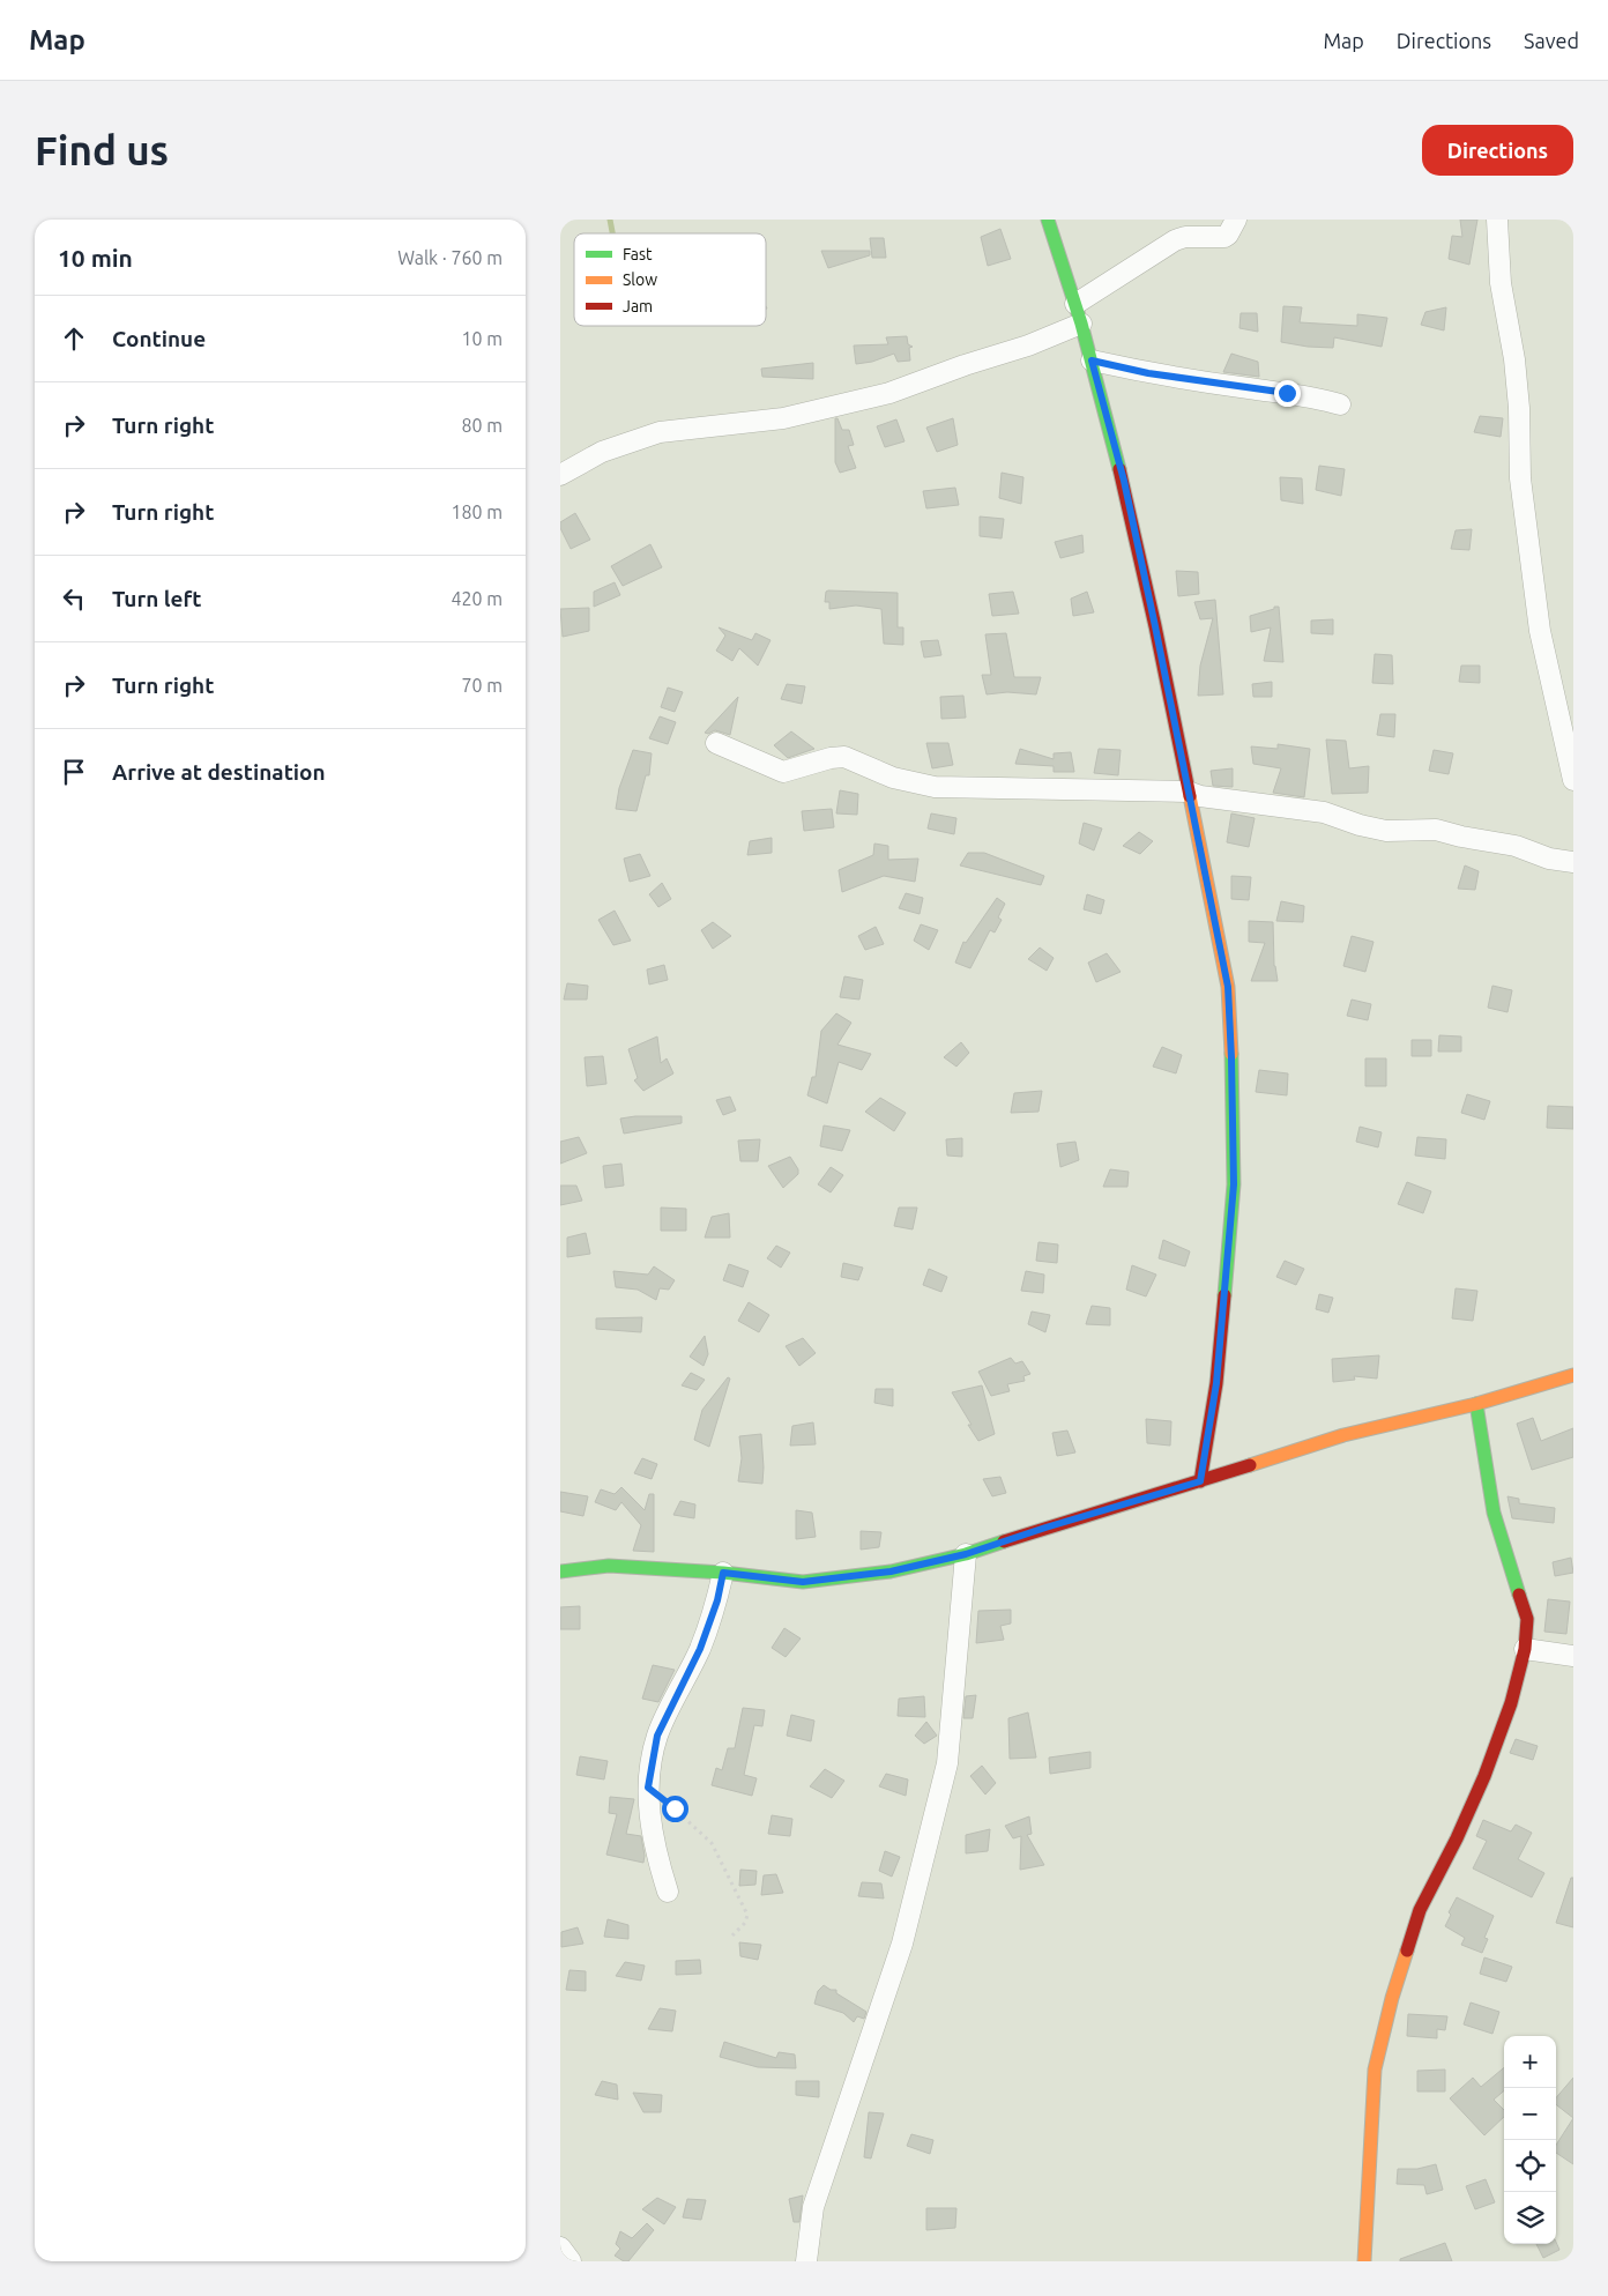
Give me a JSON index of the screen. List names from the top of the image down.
{
  "legend": ["Fast", "Slow", "Jam"],
  "page": {
    "header": "Map",
    "nav": ["Map", "Directions", "Saved"],
    "buttons": "Directions",
    "title": "Find us",
    "heading": ["10 min", "Walk · 760 m"],
    "list": [
      ["Continue", "10 m"],
      ["Turn right", "80 m"],
      ["Turn right", "180 m"],
      ["Turn left", "420 m"],
      ["Turn right", "70 m"],
      "Arrive at destination"
    ],
    "map_buttons": ["+", "−"]
  }
}
